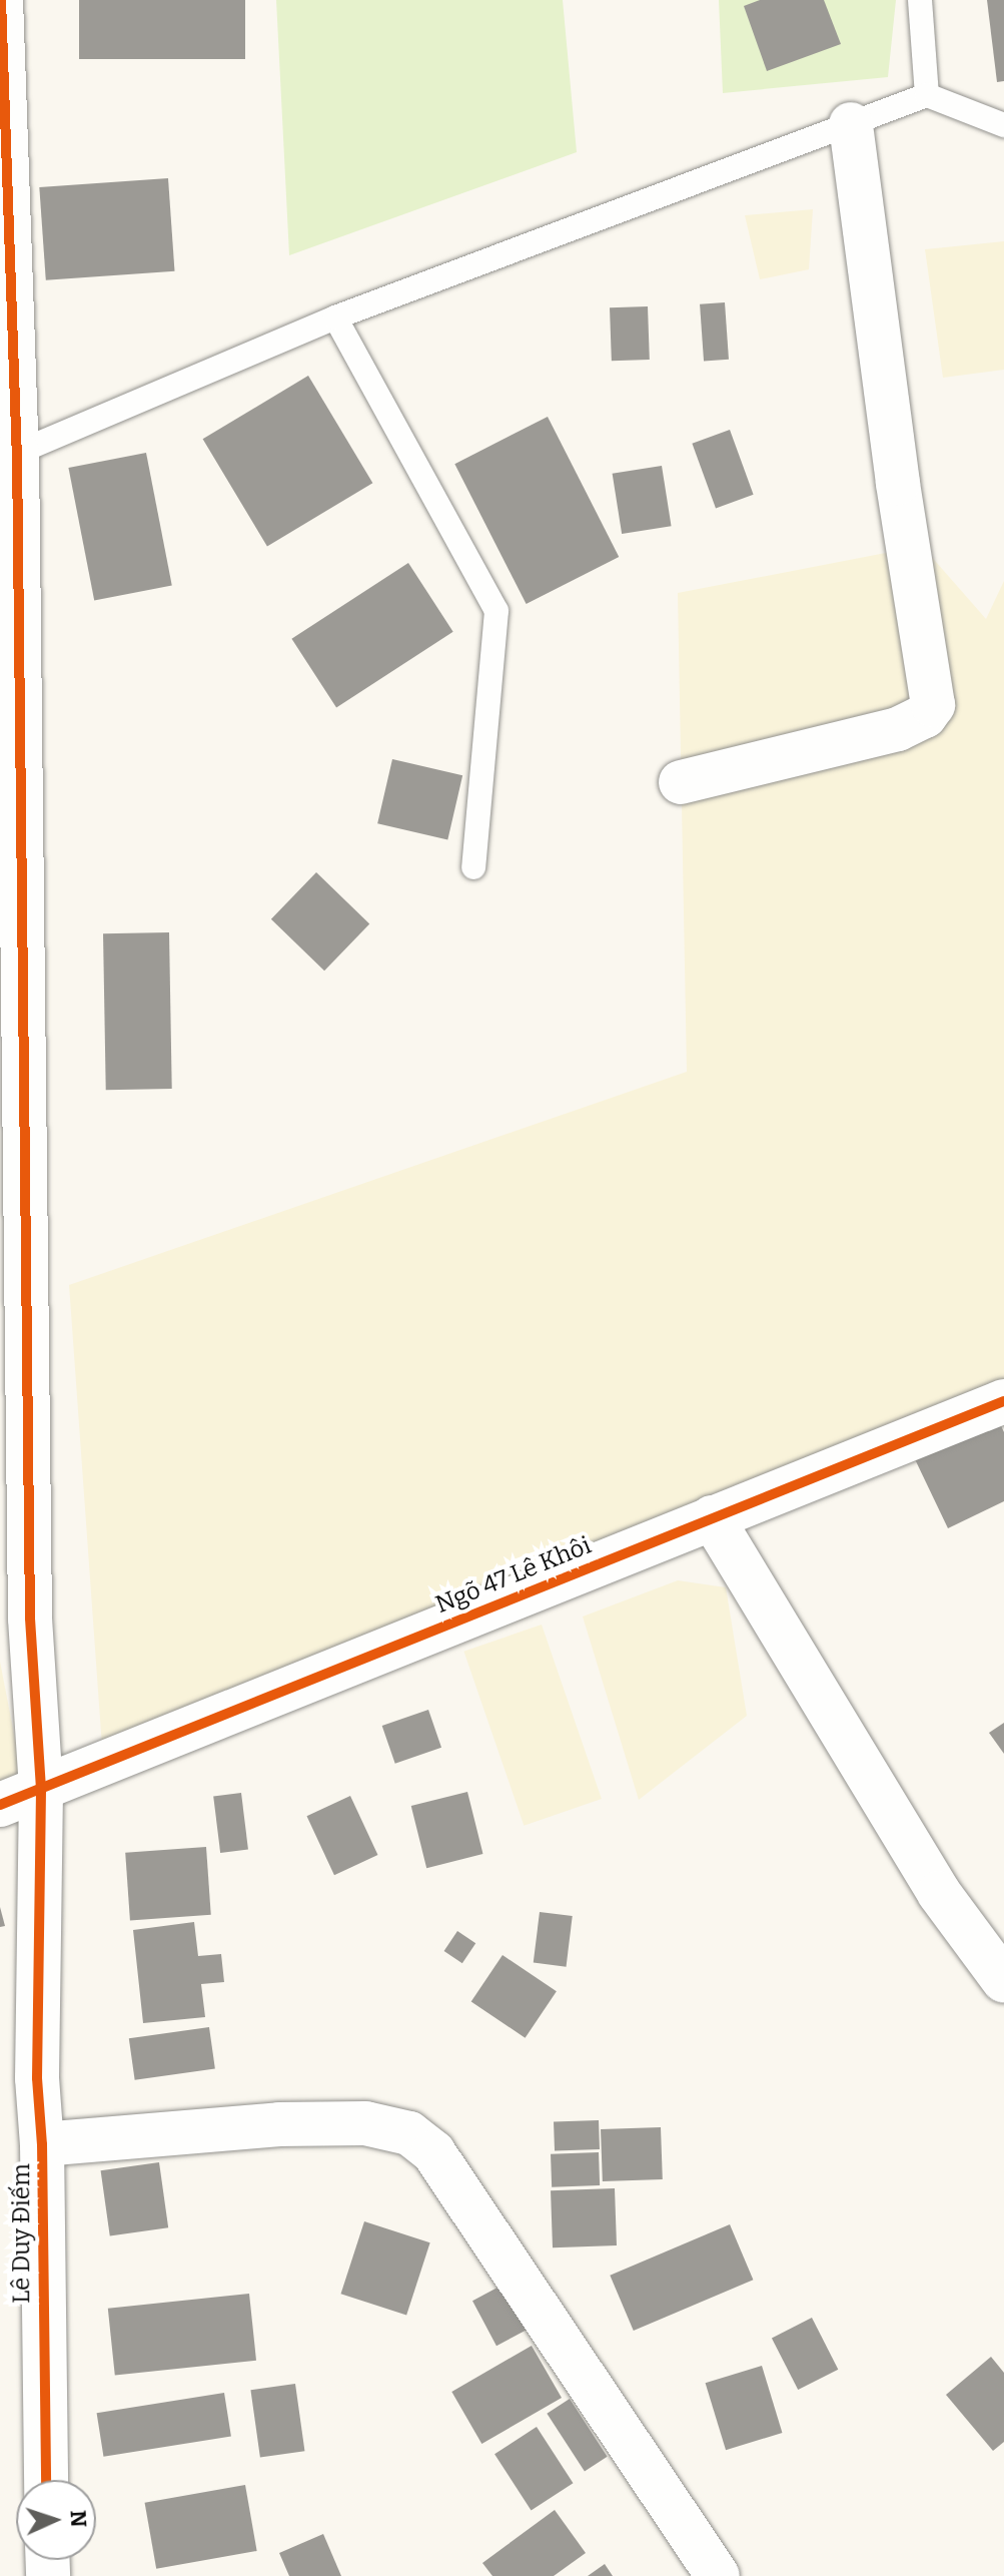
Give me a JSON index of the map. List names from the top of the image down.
{
  "streets": {
    "street": ["Ngõ 47 Lê Khôi", "Lê Duy Điếm"]
  },
  "crossings": [
    ["Ngõ 47 Lê Khôi", "Lê Duy Điếm"]
  ],
  "north": "right"
}
